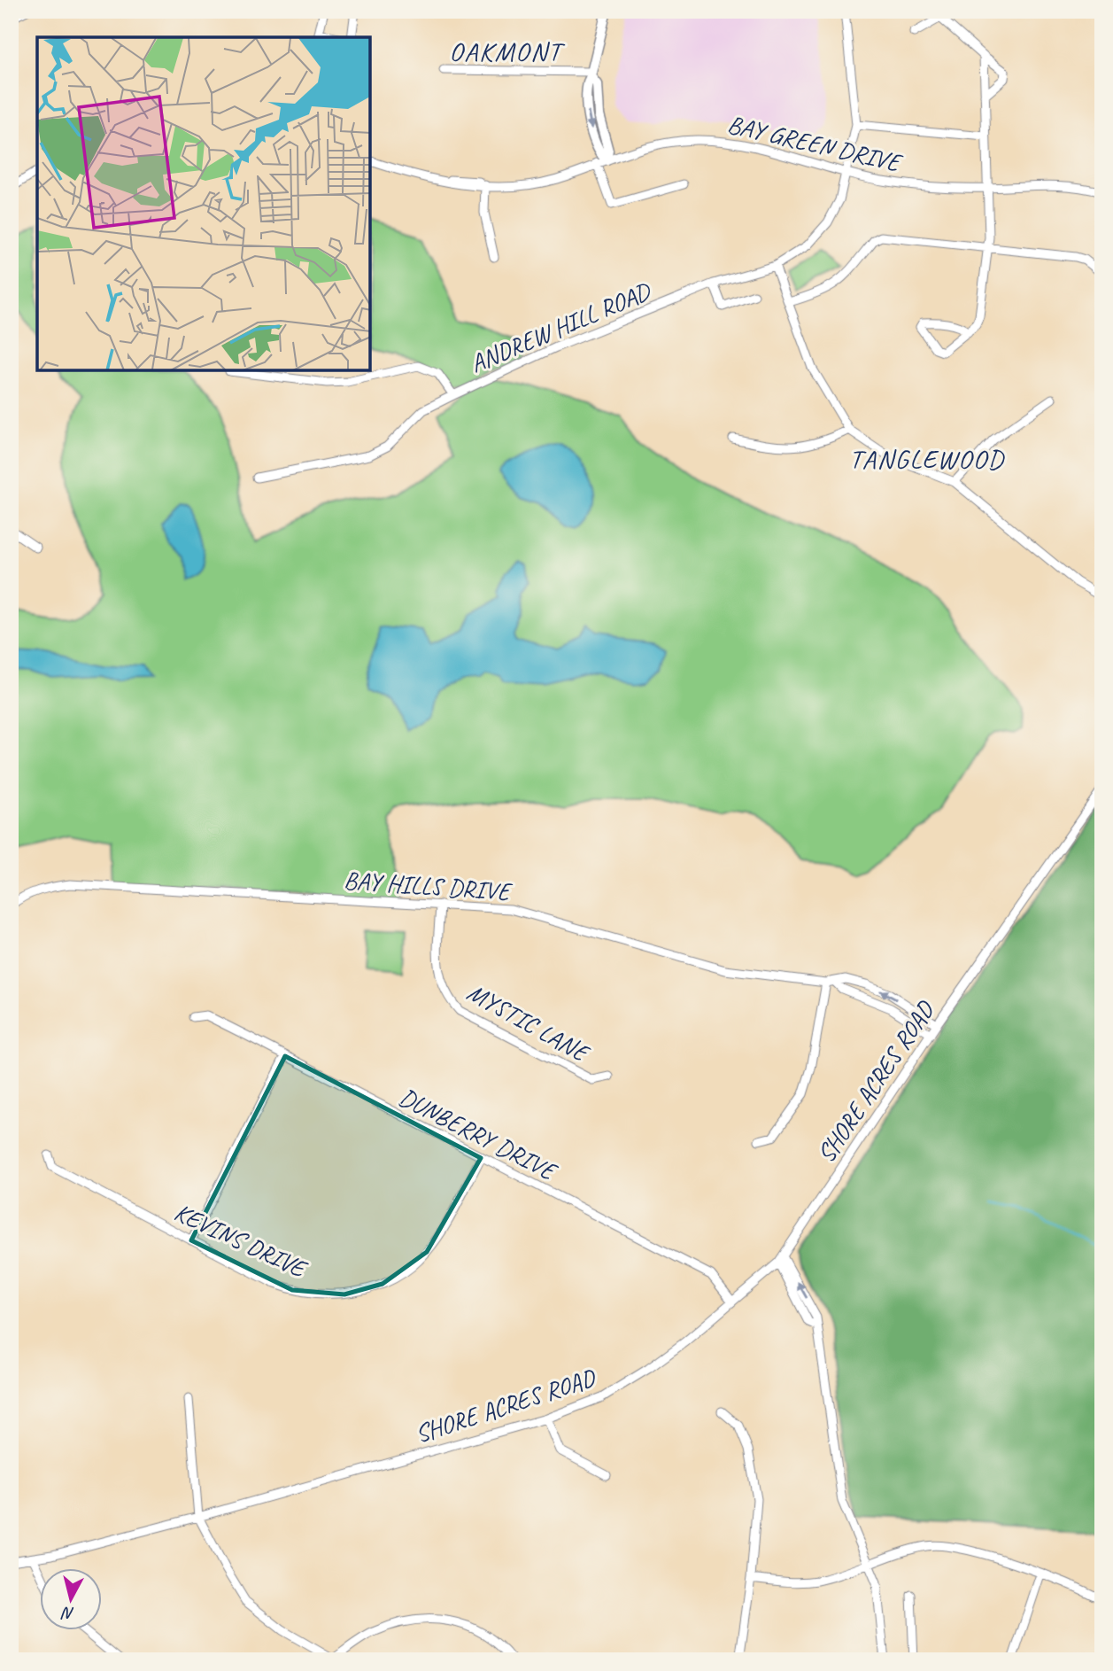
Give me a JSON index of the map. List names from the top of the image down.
{
  "streets": {
    "street": [
      "BAY GREEN DRIVE",
      "ANDREW HILL ROAD",
      "BAY HILLS DRIVE",
      "MYSTIC LANE",
      "SHORE ACRES ROAD",
      "DUNBERRY DRIVE",
      "KEVINS DRIVE"
    ]
  },
  "crossings": [
    ["BAY GREEN DRIVE", "ANDREW HILL ROAD"],
    ["BAY HILLS DRIVE", "MYSTIC LANE"],
    ["BAY HILLS DRIVE", "SHORE ACRES ROAD"],
    ["SHORE ACRES ROAD", "DUNBERRY DRIVE"],
    ["DUNBERRY DRIVE", "KEVINS DRIVE"]
  ],
  "districts": ["OAKMONT", "TANGLEWOOD"],
  "north": "bottom"
}
